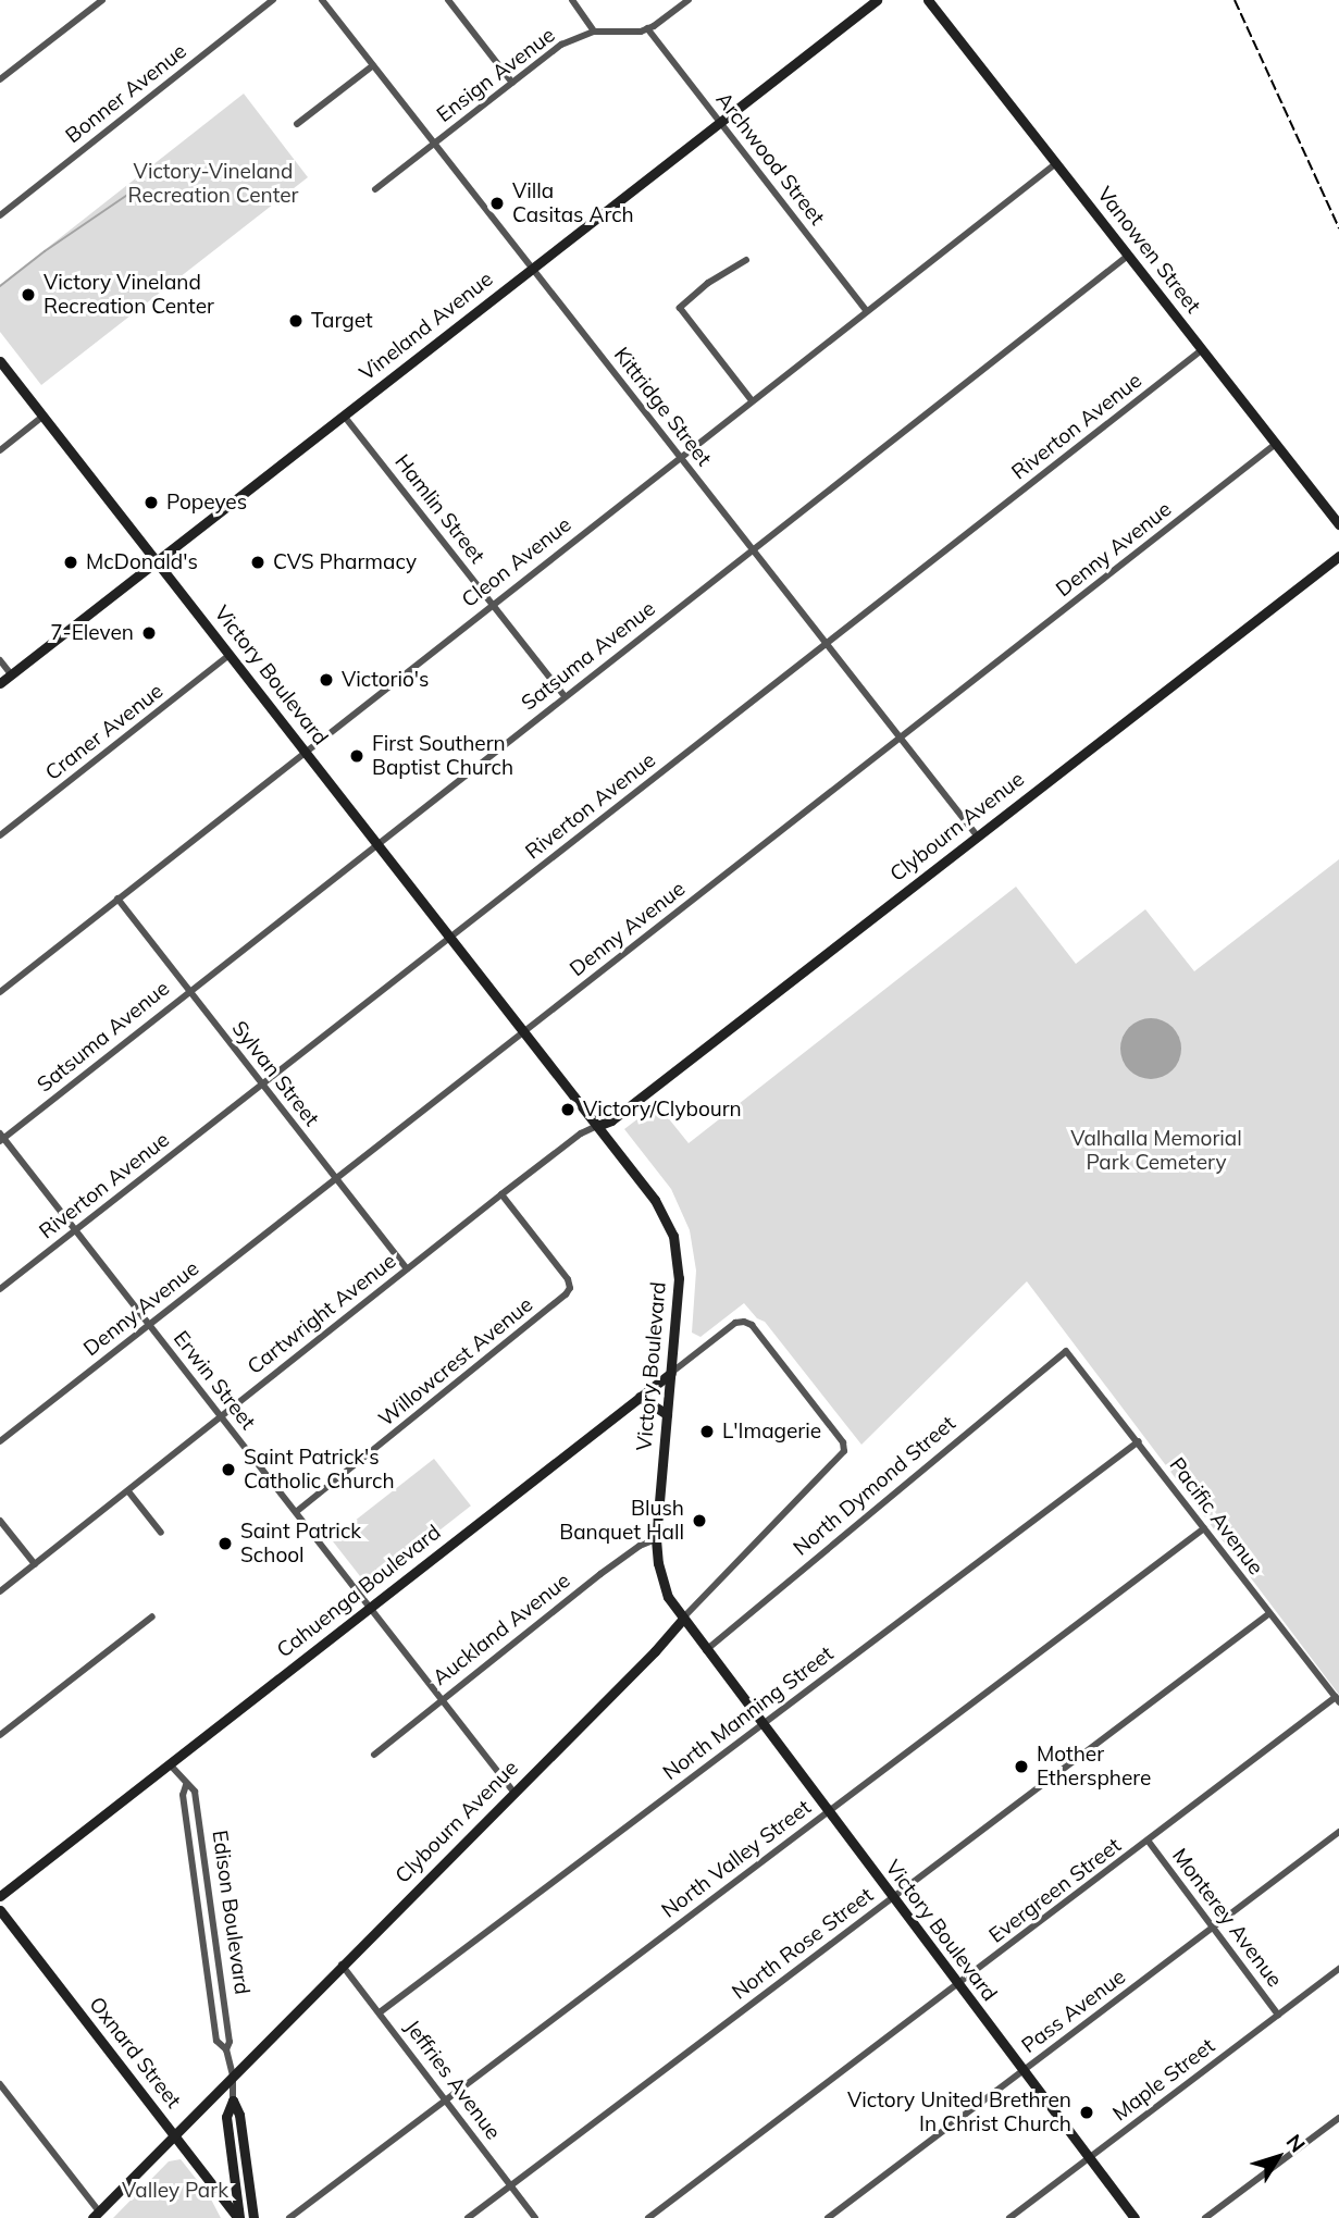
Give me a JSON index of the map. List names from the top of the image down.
{
  "streets": {
    "main road": [
      "Vanowen Street",
      "Vineland Avenue",
      "Victory Boulevard",
      "Clybourn Avenue",
      "Cahuenga Boulevard",
      "Edison Boulevard",
      "Oxnard Street"
    ],
    "street": [
      "Ensign Avenue",
      "Bonner Avenue",
      "Archwood Street",
      "Kittridge Street",
      "Riverton Avenue",
      "Hamlin Street",
      "Denny Avenue",
      "Cleon Avenue",
      "Satsuma Avenue",
      "Craner Avenue",
      "Sylvan Street",
      "Cartwright Avenue",
      "Willowcrest Avenue",
      "Erwin Street",
      "North Dymond Street",
      "Pacific Avenue",
      "Auckland Avenue",
      "North Manning Street",
      "North Valley Street",
      "Evergreen Street",
      "Monterey Avenue",
      "North Rose Street",
      "Pass Avenue",
      "Jeffries Avenue",
      "Maple Street"
    ]
  },
  "crossings": [
    ["Ensign Avenue", "Archwood Street"],
    ["Ensign Avenue", "Kittridge Street"],
    ["Archwood Street", "Vineland Avenue"],
    ["Archwood Street", "Cleon Avenue"],
    ["Vanowen Street", "Riverton Avenue"],
    ["Vanowen Street", "Denny Avenue"],
    ["Vanowen Street", "Cleon Avenue"],
    ["Vanowen Street", "Satsuma Avenue"],
    ["Vineland Avenue", "Kittridge Street"],
    ["Vineland Avenue", "Hamlin Street"],
    ["Vineland Avenue", "Victory Boulevard"],
    ["Kittridge Street", "Riverton Avenue"],
    ["Kittridge Street", "Denny Avenue"],
    ["Kittridge Street", "Cleon Avenue"],
    ["Kittridge Street", "Satsuma Avenue"],
    ["Kittridge Street", "Clybourn Avenue"],
    ["Riverton Avenue", "Victory Boulevard"],
    ["Riverton Avenue", "Sylvan Street"],
    ["Riverton Avenue", "Erwin Street"],
    ["Hamlin Street", "Cleon Avenue"],
    ["Hamlin Street", "Satsuma Avenue"],
    ["Denny Avenue", "Victory Boulevard"],
    ["Denny Avenue", "Sylvan Street"],
    ["Denny Avenue", "Erwin Street"],
    ["Cleon Avenue", "Victory Boulevard"],
    ["Cleon Avenue", "Sylvan Street"],
    ["Satsuma Avenue", "Victory Boulevard"],
    ["Satsuma Avenue", "Sylvan Street"],
    ["Satsuma Avenue", "Erwin Street"],
    ["Victory Boulevard", "Craner Avenue"],
    ["Victory Boulevard", "Clybourn Avenue"],
    ["Victory Boulevard", "Cartwright Avenue"],
    ["Victory Boulevard", "North Dymond Street"],
    ["Victory Boulevard", "Cahuenga Boulevard"],
    ["Victory Boulevard", "Auckland Avenue"],
    ["Victory Boulevard", "North Manning Street"],
    ["Victory Boulevard", "North Valley Street"],
    ["Victory Boulevard", "Evergreen Street"],
    ["Victory Boulevard", "North Rose Street"],
    ["Victory Boulevard", "Pass Avenue"],
    ["Victory Boulevard", "Maple Street"],
    ["Clybourn Avenue", "Cartwright Avenue"],
    ["Clybourn Avenue", "Erwin Street"],
    ["Clybourn Avenue", "Cahuenga Boulevard"],
    ["Clybourn Avenue", "Edison Boulevard"],
    ["Clybourn Avenue", "Oxnard Street"],
    ["Clybourn Avenue", "Jeffries Avenue"],
    ["Sylvan Street", "Cartwright Avenue"],
    ["Cartwright Avenue", "Willowcrest Avenue"],
    ["Cartwright Avenue", "Erwin Street"],
    ["Willowcrest Avenue", "Erwin Street"],
    ["Erwin Street", "Cahuenga Boulevard"],
    ["Erwin Street", "Auckland Avenue"],
    ["North Dymond Street", "Pacific Avenue"],
    ["Pacific Avenue", "North Manning Street"],
    ["Pacific Avenue", "North Valley Street"],
    ["Pacific Avenue", "Evergreen Street"],
    ["Pacific Avenue", "North Rose Street"],
    ["Cahuenga Boulevard", "Edison Boulevard"],
    ["North Manning Street", "Jeffries Avenue"],
    ["North Valley Street", "Jeffries Avenue"],
    ["Evergreen Street", "Monterey Avenue"],
    ["Edison Boulevard", "Oxnard Street"],
    ["Monterey Avenue", "Pass Avenue"],
    ["Monterey Avenue", "Maple Street"],
    ["North Rose Street", "Jeffries Avenue"]
  ],
  "parks": ["Victory-Vineland Recreation Center", "Valhalla Memorial Park Cemetery", "Valley Park"],
  "places": [
    "Villa Casitas Arch",
    "Victory Vineland Recreation Center",
    "Target",
    "Popeyes",
    "McDonald's",
    "CVS Pharmacy",
    "7-Eleven",
    "Victorio's",
    "First Southern Baptist Church",
    "Victory/Clybourn",
    "L'Imagerie",
    "Saint Patrick's Catholic Church",
    "Blush Banquet Hall",
    "Saint Patrick School",
    "Mother Ethersphere",
    "Victory United Brethren In Christ Church"
  ],
  "north": "top right"
}
